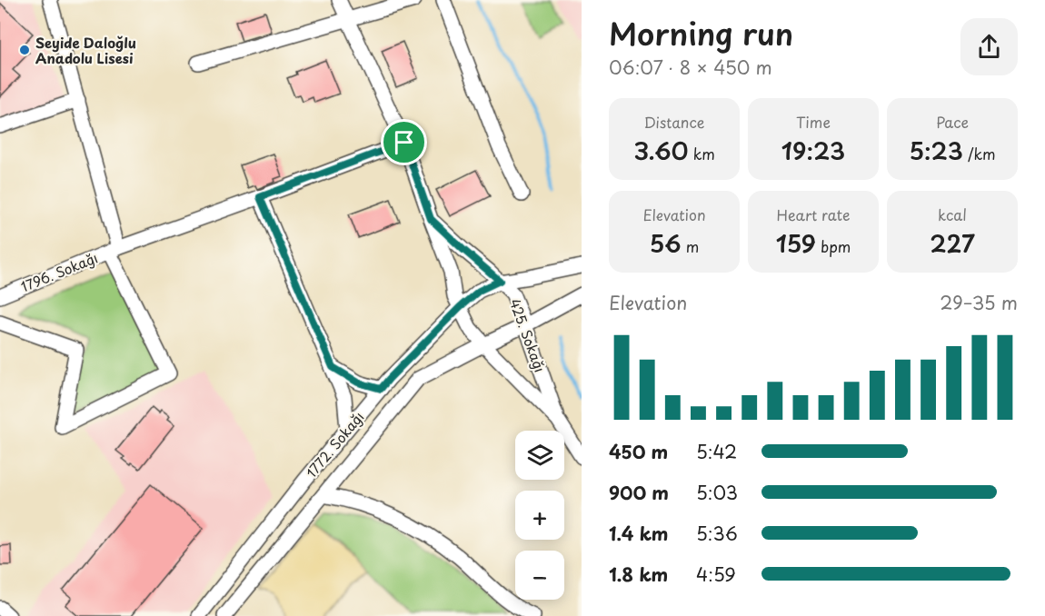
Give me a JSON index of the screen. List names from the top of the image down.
{
  "streets": {
    "street": ["1796. Sokağı", "425. Sokağı", "1772. Sokağı"]
  },
  "crossings": [
    ["1796. Sokağı", "425. Sokağı"],
    ["425. Sokağı", "1772. Sokağı"]
  ],
  "places": ["Seyide Daloğlu Anadolu Lisesi"],
  "page": {
    "heading": ["Morning run", "06:07 · 8 × 450 m"],
    "stats": [
      ["Distance", "3.60 km"],
      ["Time", "19:23"],
      ["Pace", "5:23 /km"],
      ["Elevation", "56 m"],
      ["Heart rate", "159 bpm"],
      ["kcal", "227"]
    ],
    "chart": ["Elevation", "29–35 m"],
    "map_buttons": ["+", "−"],
    "list": [
      {
        "name": "450 m",
        "note": "5:42"
      },
      {
        "name": "900 m",
        "note": "5:03"
      },
      {
        "name": "1.4 km",
        "note": "5:36"
      },
      {
        "name": "1.8 km",
        "note": "4:59"
      }
    ]
  }
}
